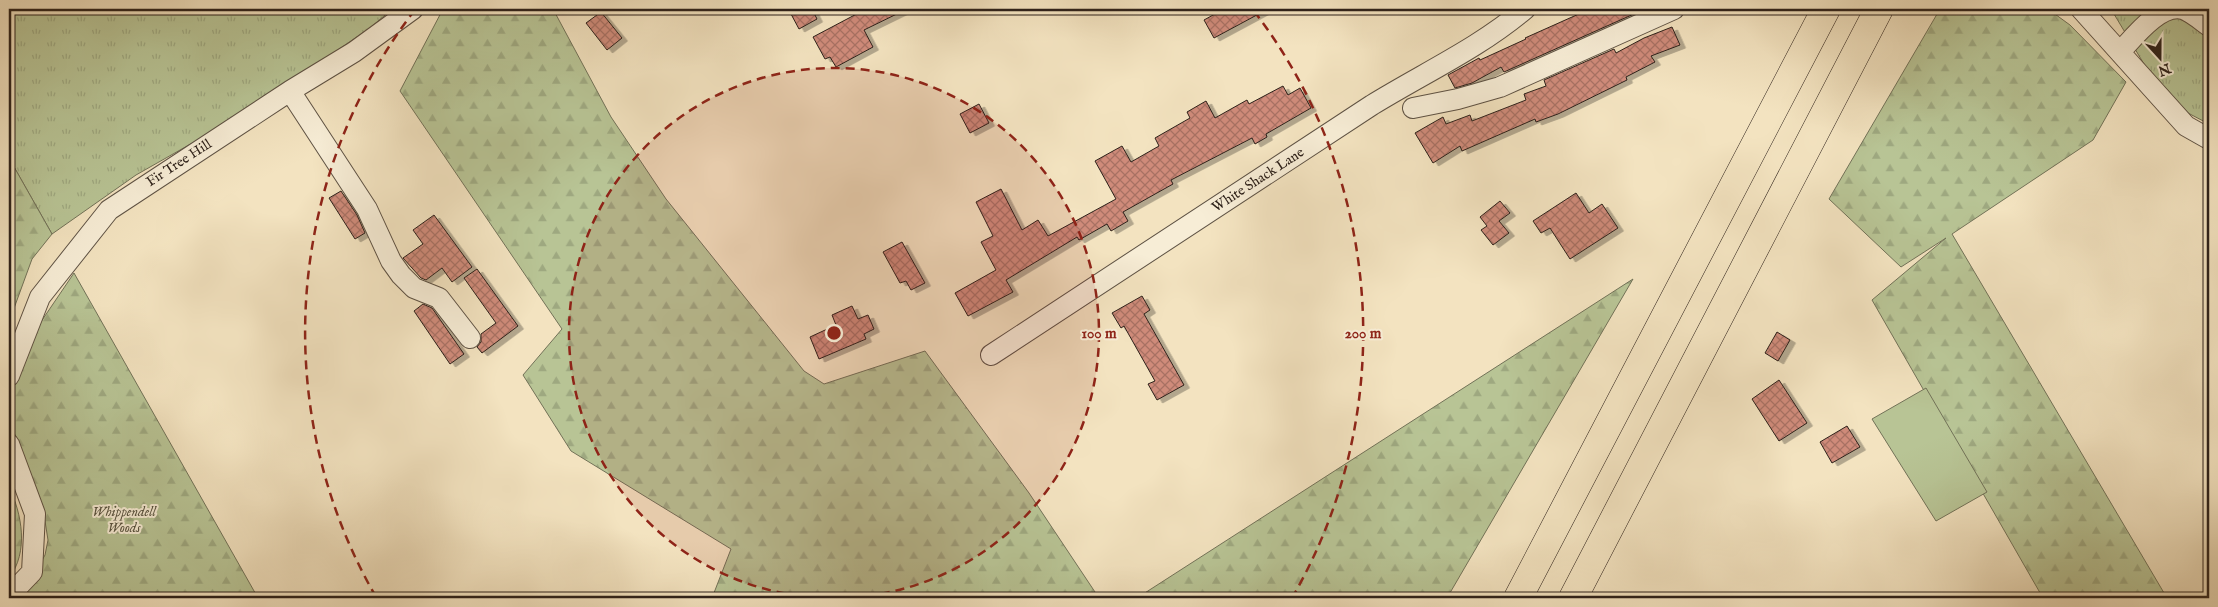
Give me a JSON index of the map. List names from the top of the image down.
{
  "streets": {
    "street": ["Fir Tree Hill", "White Shack Lane"]
  },
  "parks": ["Whippendell Woods"],
  "north": "bottom",
  "rings": ["100 m", "200 m"]
}
